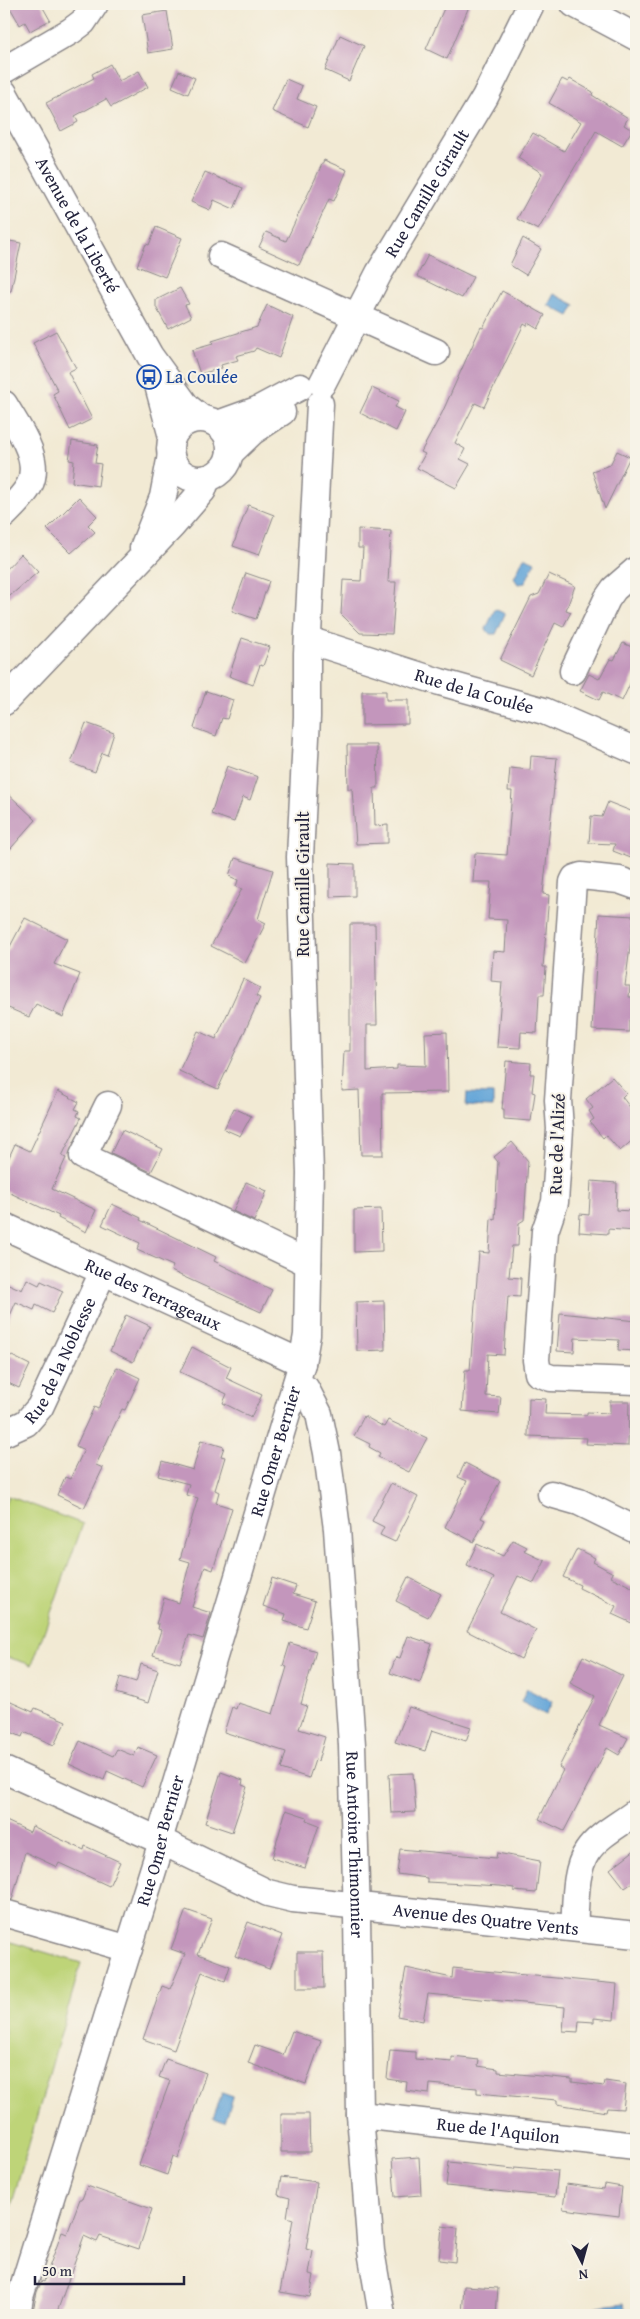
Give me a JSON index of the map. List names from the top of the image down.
{
  "streets": {
    "street": [
      "Rue Camille Girault",
      "Avenue de la Liberté",
      "Rue de la Coulée",
      "Rue de l'Alizé",
      "Rue des Terrageaux",
      "Rue de la Noblesse",
      "Rue Omer Bernier",
      "Rue Antoine Thimonnier",
      "Avenue des Quatre Vents",
      "Rue de l'Aquilon"
    ]
  },
  "crossings": [
    ["Rue Camille Girault", "Rue de la Coulée"],
    ["Rue Camille Girault", "Rue des Terrageaux"],
    ["Rue Camille Girault", "Rue Omer Bernier"],
    ["Rue Camille Girault", "Rue Antoine Thimonnier"],
    ["Rue des Terrageaux", "Rue de la Noblesse"],
    ["Rue des Terrageaux", "Rue Omer Bernier"],
    ["Rue des Terrageaux", "Rue Antoine Thimonnier"],
    ["Rue Omer Bernier", "Rue Antoine Thimonnier"],
    ["Rue Omer Bernier", "Avenue des Quatre Vents"],
    ["Rue Antoine Thimonnier", "Avenue des Quatre Vents"],
    ["Rue Antoine Thimonnier", "Rue de l'Aquilon"]
  ],
  "places": {
    "bus stop": ["La Coulée"]
  },
  "scale_bar": "50 m",
  "north": "bottom"
}
